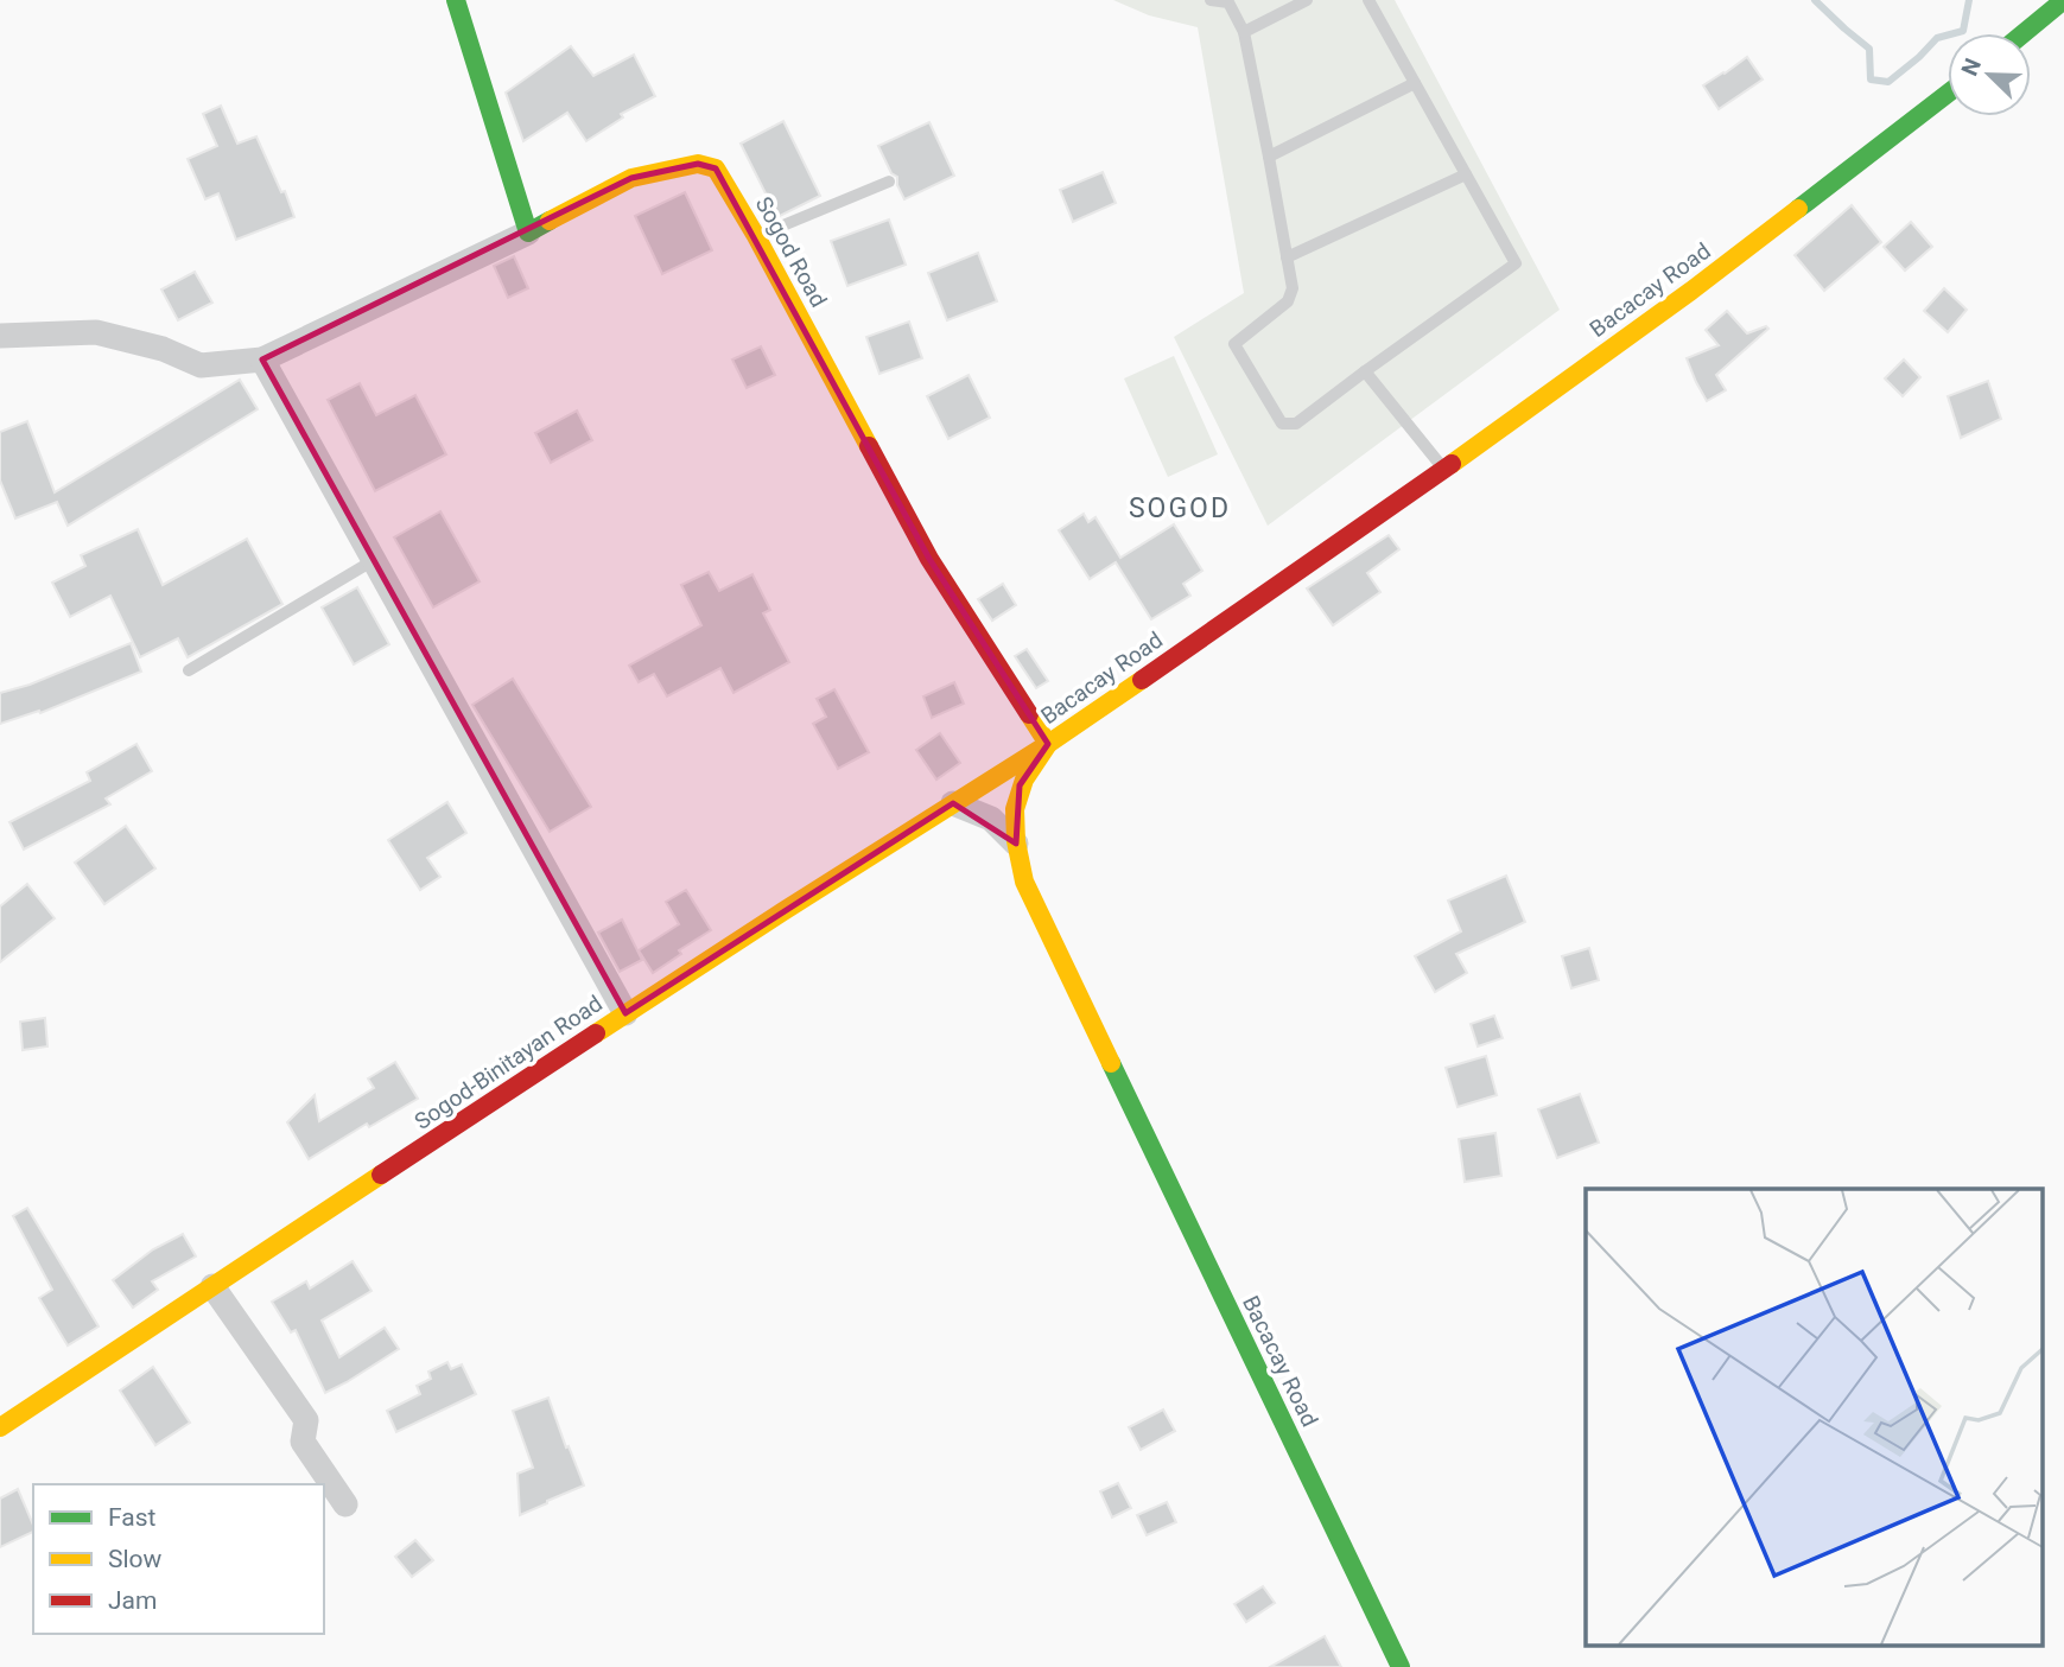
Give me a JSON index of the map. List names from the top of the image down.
{
  "streets": {
    "street": ["Sogod Road", "Bacacay Road", "Sogod-Binitayan Road"]
  },
  "crossings": [
    ["Sogod Road", "Bacacay Road"],
    ["Sogod Road", "Sogod-Binitayan Road"],
    ["Bacacay Road", "Sogod-Binitayan Road"]
  ],
  "districts": ["SOGOD"],
  "legend": ["Fast", "Slow", "Jam"],
  "north": "top left"
}
